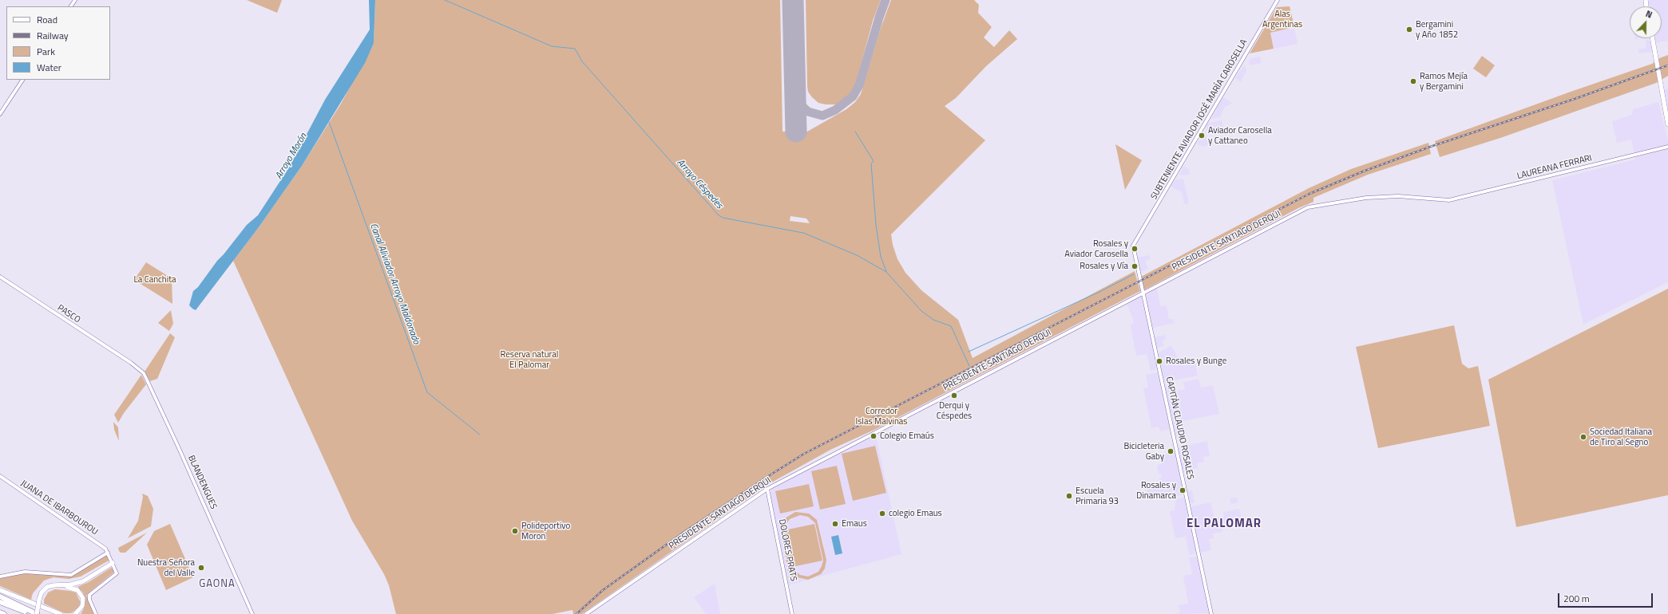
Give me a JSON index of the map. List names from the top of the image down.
{
  "streets": {
    "street": [
      "SUBTENIENTE AVIADOR JOSÉ MARÍA CAROSELLA",
      "LAUREANA FERRARI",
      "PRESIDENTE SANTIAGO DERQUI",
      "PASCO",
      "CAPITÁN CLAUDIO ROSALES",
      "BLANDENGUES",
      "JUANA DE IBARBOUROU",
      "DOLORES PRATS"
    ]
  },
  "crossings": [
    ["SUBTENIENTE AVIADOR JOSÉ MARÍA CAROSELLA", "CAPITÁN CLAUDIO ROSALES"],
    ["LAUREANA FERRARI", "PRESIDENTE SANTIAGO DERQUI"],
    ["PRESIDENTE SANTIAGO DERQUI", "CAPITÁN CLAUDIO ROSALES"],
    ["PRESIDENTE SANTIAGO DERQUI", "DOLORES PRATS"],
    ["PASCO", "BLANDENGUES"]
  ],
  "districts": ["EL PALOMAR", "GAONA"],
  "water": ["Arroyo Morón", "Arroyo Céspedes", "Canal Aliviador Arroyo Maldonado"],
  "parks": [
    "Alas Argentinas",
    "La Canchita",
    "Reserva natural El Palomar",
    "Corredor Islas Malvinas"
  ],
  "places": [
    "Bergamini y Año 1852",
    "Ramos Mejía y Bergamini",
    "Aviador Carosella y Cattaneo",
    "Rosales y Aviador Carosella",
    "Rosales y Vía",
    "Rosales y Bunge",
    "Derqui y Céspedes",
    "Colegio Emaús",
    "Sociedad Italiana de Tiro al Segno",
    "Bicicleteria Gaby",
    "Rosales y Dinamarca",
    "Escuela Primaria 93",
    "colegio Emaus",
    "Emaus",
    "Polideportivo Moron",
    "Nuestra Señora del Valle"
  ],
  "legend": [
    "Road",
    "Railway",
    "Park",
    "Water"
  ],
  "scale_bar": "200 m",
  "north": "top"
}
